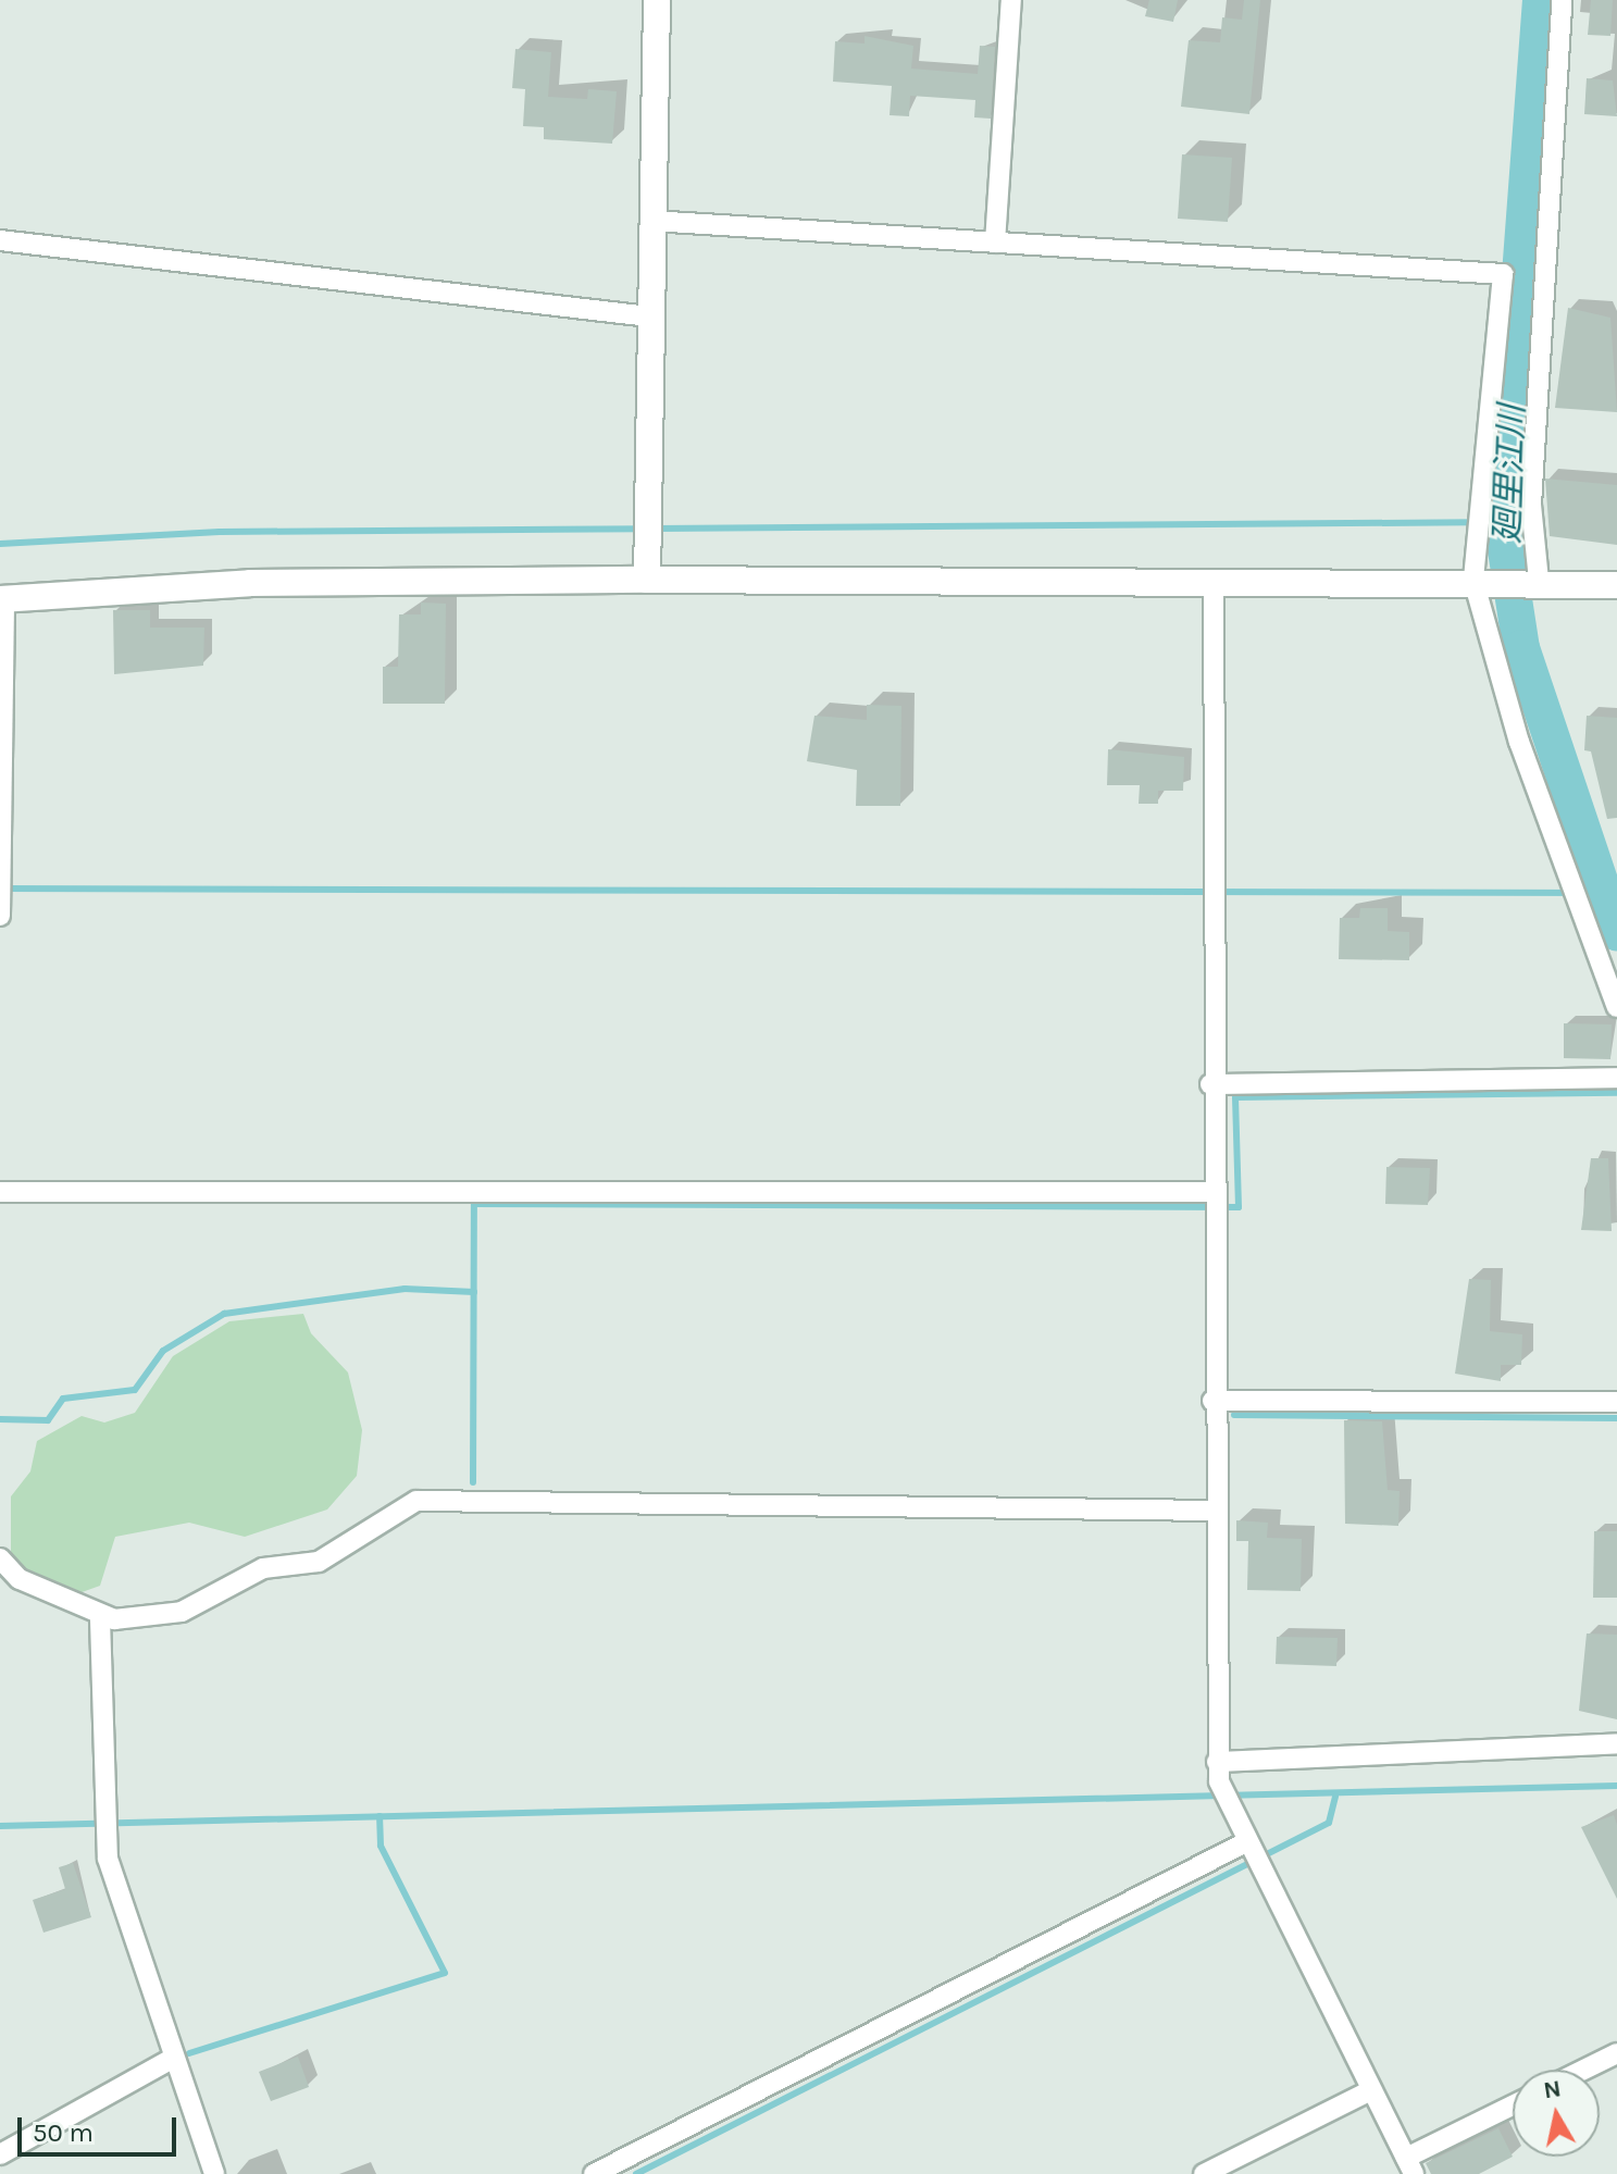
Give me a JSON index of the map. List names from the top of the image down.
{
  "water": ["廻里江川"],
  "scale_bar": "50 m",
  "north": "top"
}
